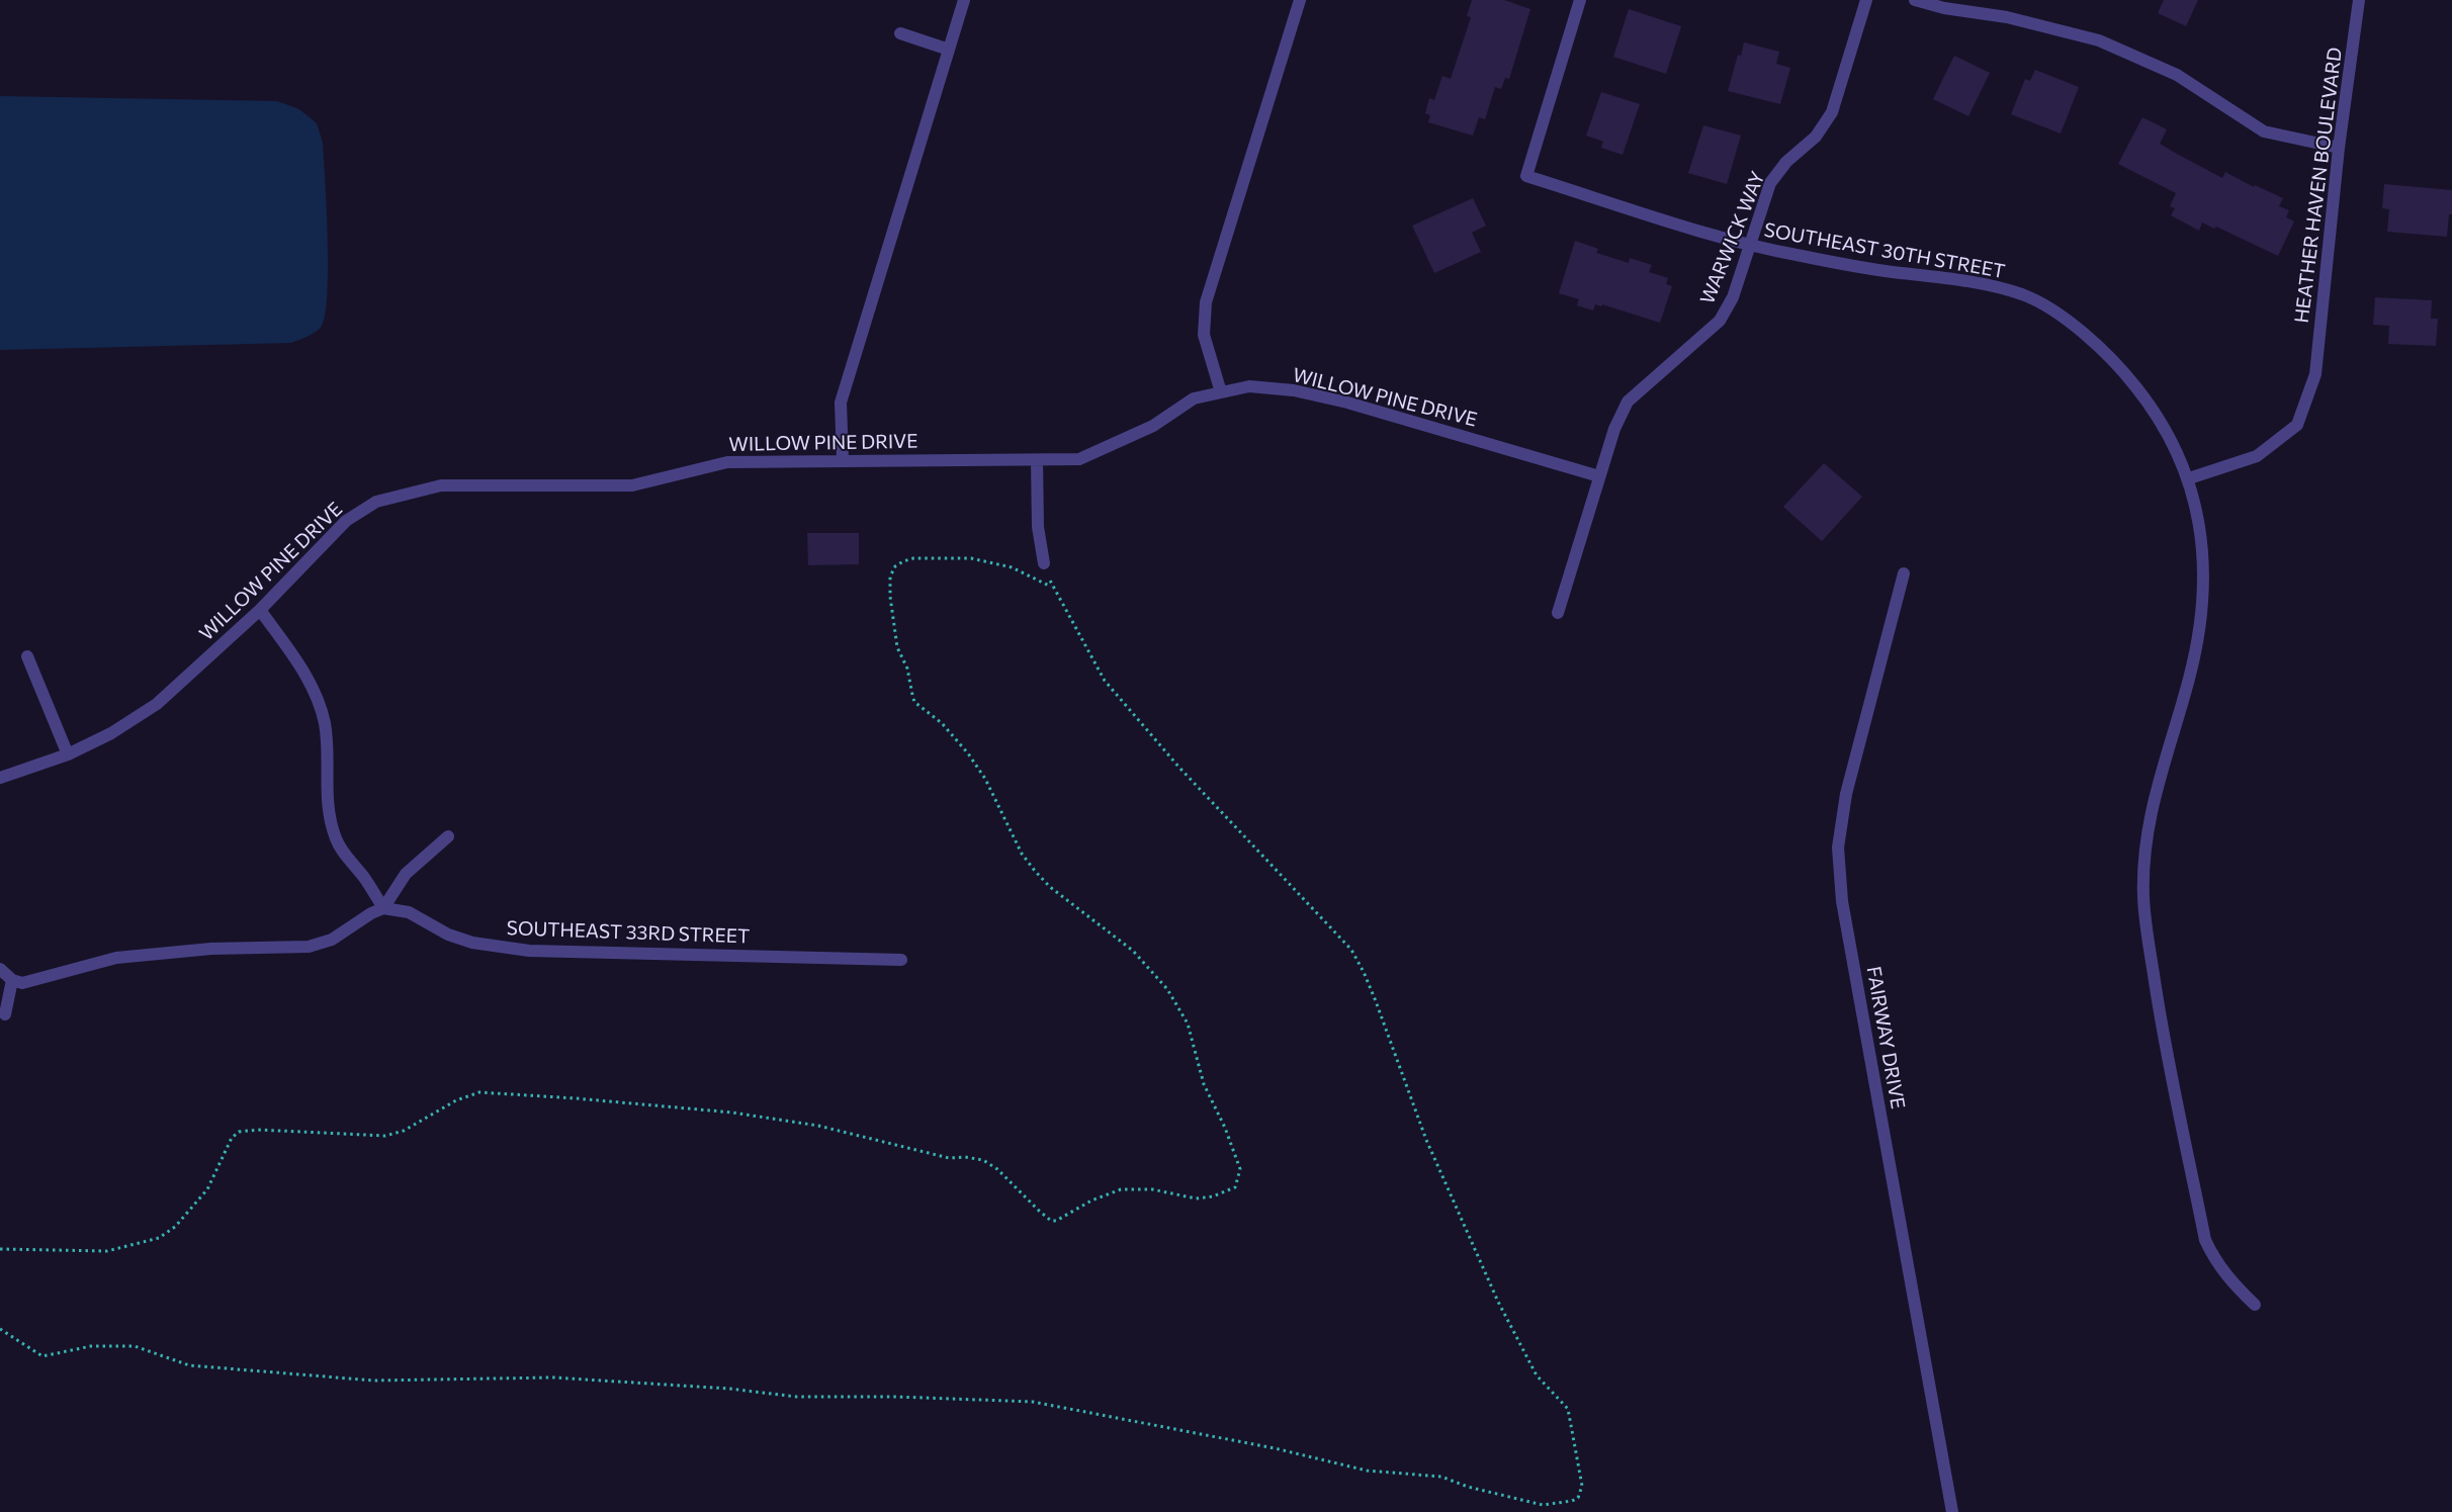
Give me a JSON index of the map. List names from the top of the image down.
{
  "streets": {
    "street": [
      "HEATHER HAVEN BOULEVARD",
      "WARWICK WAY",
      "SOUTHEAST 30TH STREET",
      "WILLOW PINE DRIVE",
      "SOUTHEAST 33RD STREET",
      "FAIRWAY DRIVE"
    ]
  },
  "crossings": [
    ["HEATHER HAVEN BOULEVARD", "SOUTHEAST 30TH STREET"],
    ["WARWICK WAY", "SOUTHEAST 30TH STREET"],
    ["WARWICK WAY", "WILLOW PINE DRIVE"]
  ]
}
